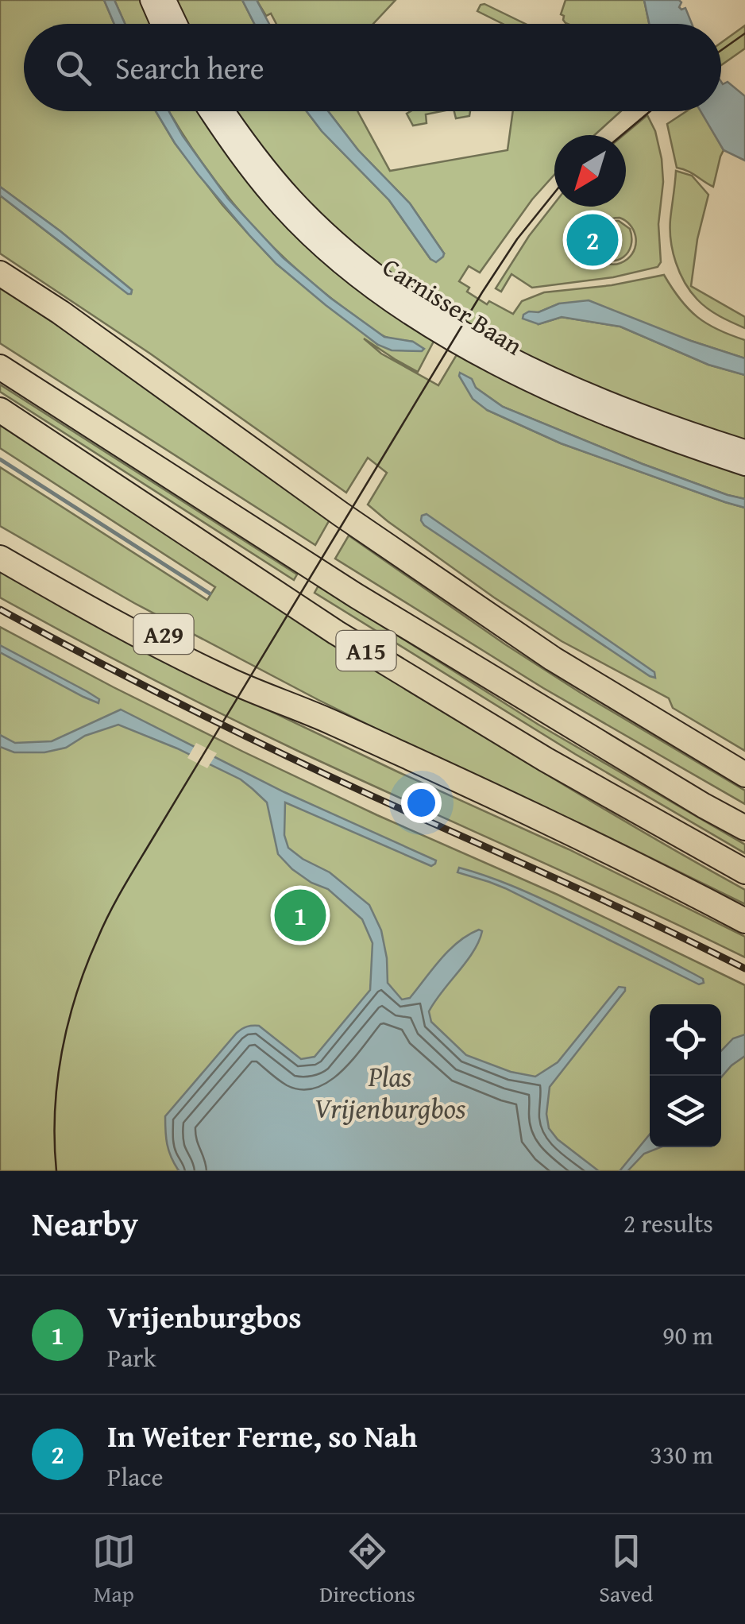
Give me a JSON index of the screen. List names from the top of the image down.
{
  "streets": {
    "highway": ["A29", "A15"],
    "main road": ["Carnisser Baan"]
  },
  "water": ["Plas Vrijenburgbos"],
  "north": "bottom left",
  "page": {
    "search": "Search here",
    "pins": ["2", "1"],
    "heading": ["Nearby", "2 results"],
    "list": [
      {
        "mark": "1",
        "name": "Vrijenburgbos",
        "note": "Park",
        "value": "90 m"
      },
      {
        "mark": "2",
        "name": "In Weiter Ferne, so Nah",
        "note": "Place",
        "value": "330 m"
      }
    ],
    "nav": ["Map", "Directions", "Saved"]
  }
}
